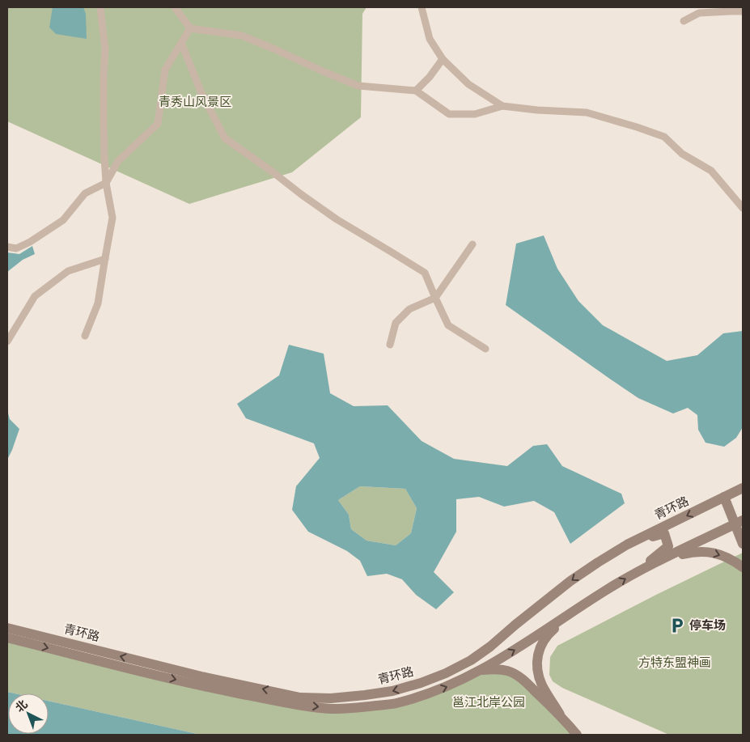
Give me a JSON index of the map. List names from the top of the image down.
{
  "streets": {
    "main road": ["青环路"]
  },
  "parks": ["青秀山风景区", "方特东盟神画", "邕江北岸公园"],
  "places": {
    "parking": ["停车场"]
  },
  "north": "top left"
}
